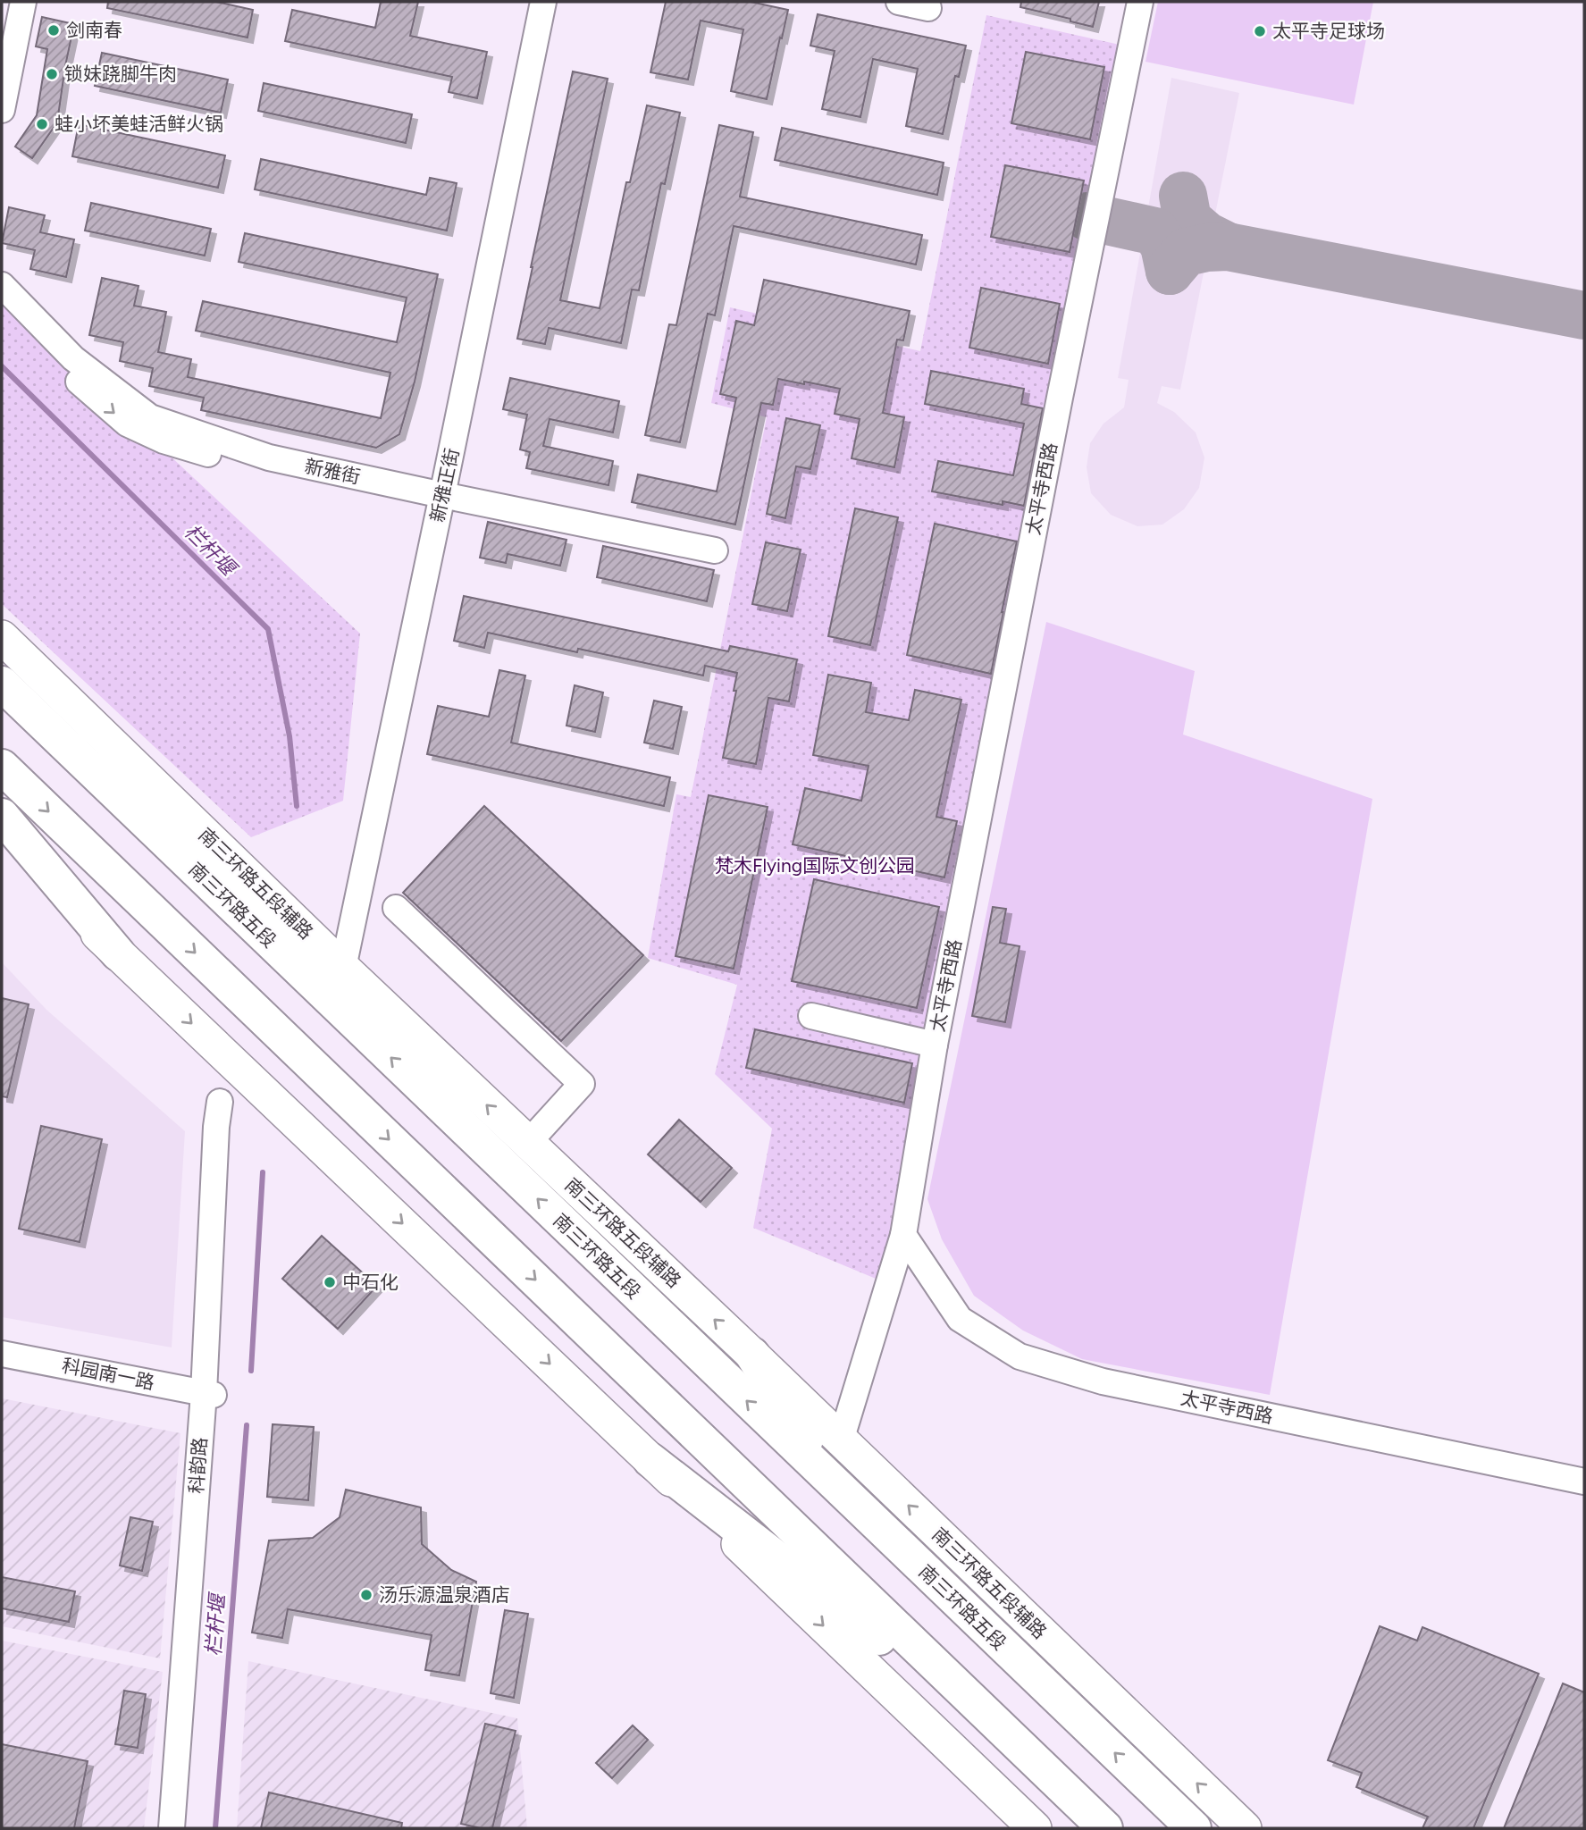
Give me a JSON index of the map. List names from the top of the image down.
{
  "streets": {
    "highway": ["南三环路五段"],
    "main road": ["南三环路五段辅路"],
    "street": [
      "新雅街",
      "新雅正街",
      "太平寺西路",
      "科园南一路",
      "科韵路"
    ]
  },
  "crossings": [
    ["新雅街", "新雅正街"],
    ["新雅正街", "南三环路五段辅路"],
    ["科园南一路", "科韵路"]
  ],
  "water": ["栏杆堰"],
  "parks": ["梵木Flying国际文创公园"],
  "places": [
    "剑南春",
    "太平寺足球场",
    "锁妹跷脚牛肉",
    "蛙小坏美蛙活鲜火锅",
    "中石化",
    "汤乐源温泉酒店"
  ]
}
